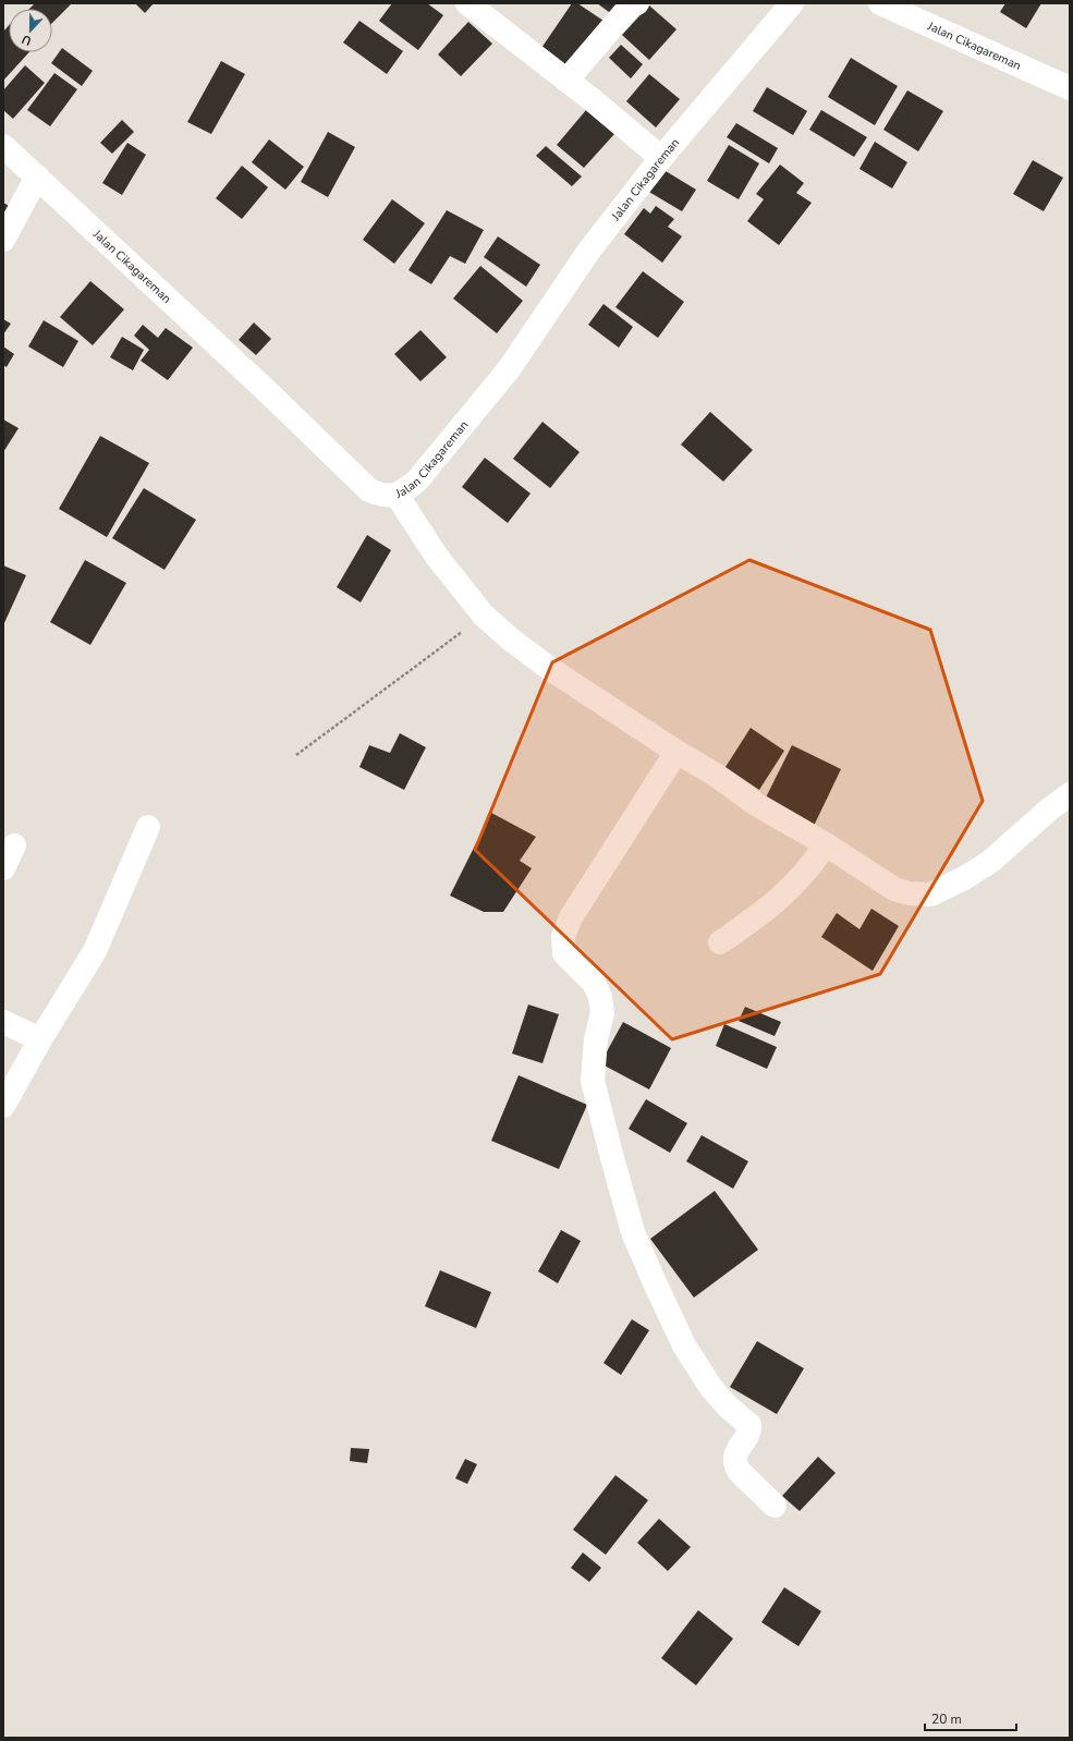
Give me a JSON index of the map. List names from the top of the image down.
{
  "streets": {
    "street": ["Jalan Cikagareman"]
  },
  "scale_bar": "20 m",
  "north": "bottom"
}
